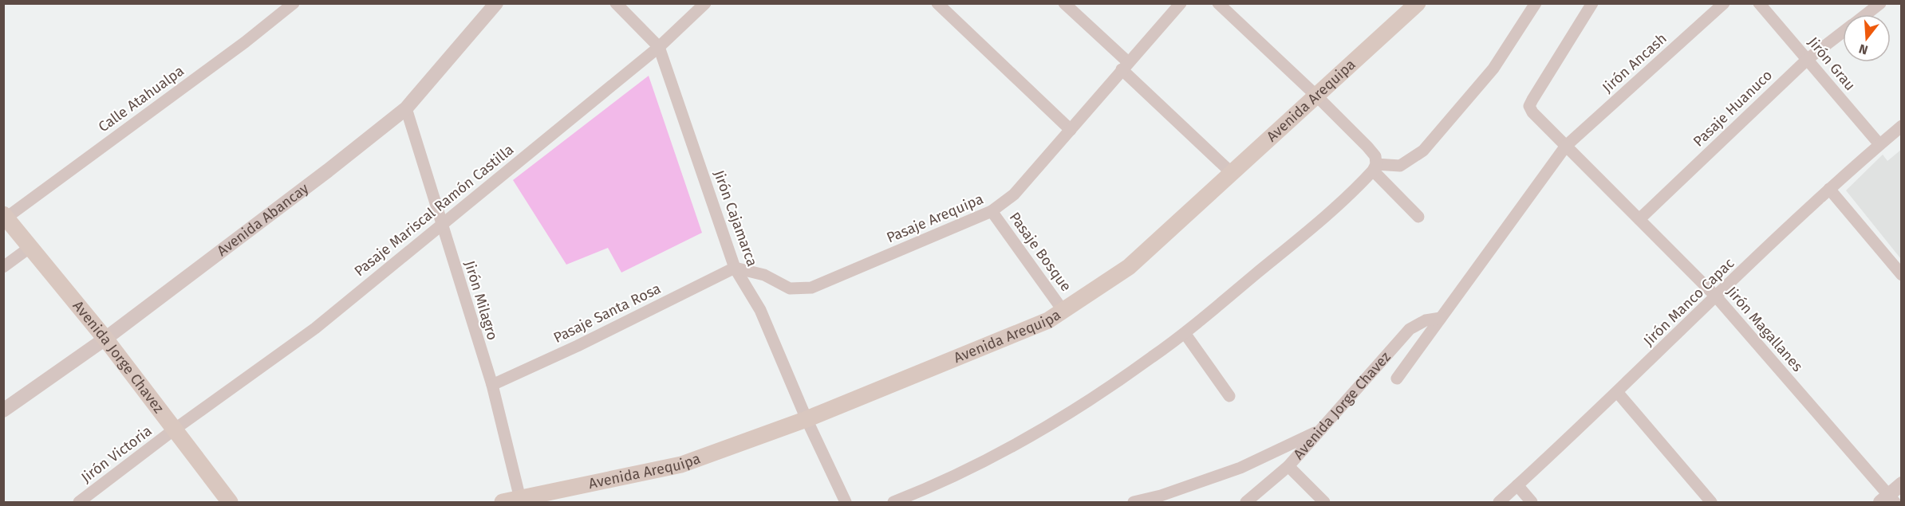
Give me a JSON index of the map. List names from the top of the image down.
{
  "streets": {
    "main road": ["Avenida Arequipa", "Avenida Jorge Chavez"],
    "street": [
      "Jirón Ancash",
      "Jirón Grau",
      "Calle Atahualpa",
      "Pasaje Huanuco",
      "Pasaje Mariscal Ramón Castilla",
      "Jirón Cajamarca",
      "Pasaje Arequipa",
      "Avenida Abancay",
      "Pasaje Bosque",
      "Jirón Milagro",
      "Jirón Manco Capac",
      "Pasaje Santa Rosa",
      "Jirón Magallanes",
      "Jirón Victoria"
    ]
  },
  "crossings": [
    ["Jirón Ancash", "Jirón Magallanes"],
    ["Jirón Ancash", "Avenida Jorge Chavez"],
    ["Jirón Grau", "Pasaje Huanuco"],
    ["Jirón Grau", "Jirón Manco Capac"],
    ["Calle Atahualpa", "Avenida Jorge Chavez"],
    ["Avenida Arequipa", "Jirón Cajamarca"],
    ["Avenida Arequipa", "Pasaje Bosque"],
    ["Avenida Arequipa", "Jirón Milagro"],
    ["Pasaje Huanuco", "Jirón Magallanes"],
    ["Pasaje Mariscal Ramón Castilla", "Jirón Cajamarca"],
    ["Pasaje Mariscal Ramón Castilla", "Jirón Milagro"],
    ["Pasaje Mariscal Ramón Castilla", "Avenida Jorge Chavez"],
    ["Pasaje Mariscal Ramón Castilla", "Jirón Victoria"],
    ["Jirón Cajamarca", "Pasaje Arequipa"],
    ["Jirón Cajamarca", "Pasaje Santa Rosa"],
    ["Pasaje Arequipa", "Pasaje Bosque"],
    ["Pasaje Arequipa", "Pasaje Santa Rosa"],
    ["Avenida Abancay", "Jirón Milagro"],
    ["Avenida Abancay", "Avenida Jorge Chavez"],
    ["Jirón Milagro", "Pasaje Santa Rosa"],
    ["Jirón Manco Capac", "Jirón Magallanes"],
    ["Avenida Jorge Chavez", "Jirón Victoria"]
  ],
  "north": "bottom"
}
